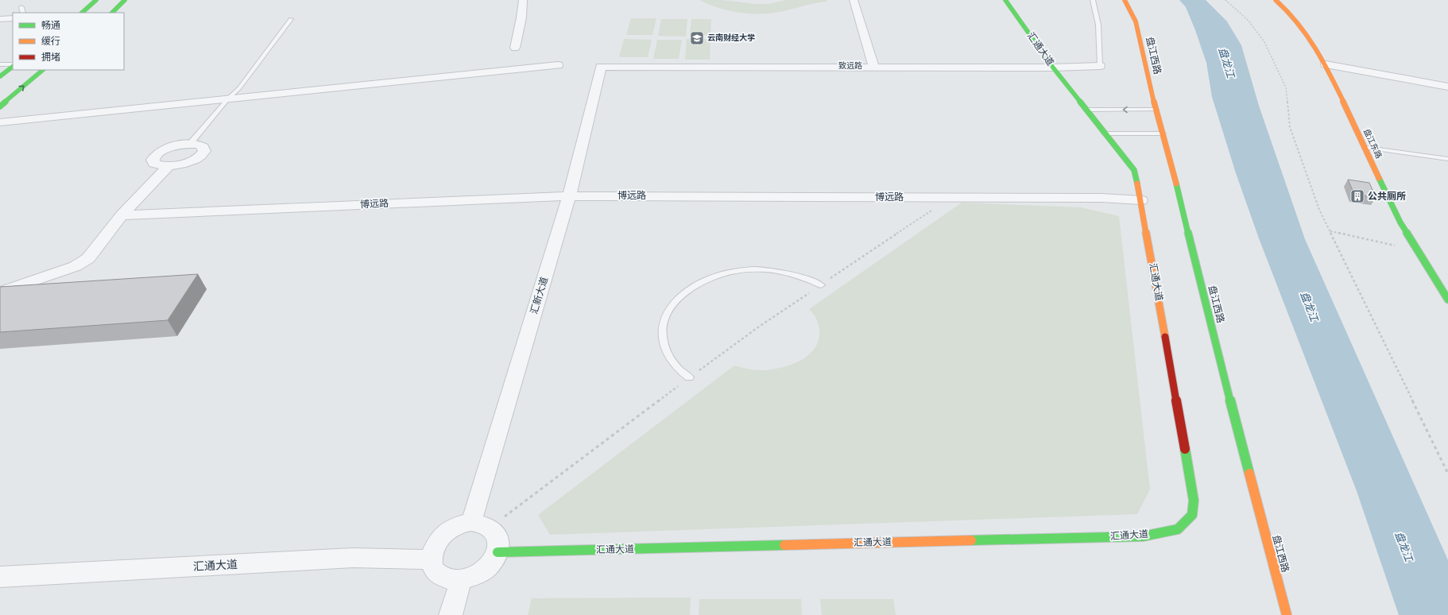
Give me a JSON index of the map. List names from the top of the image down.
{
  "streets": {
    "street": [
      "汇通大道",
      "盘江西路",
      "致远路",
      "盘江东路",
      "博远路",
      "汇新大道"
    ]
  },
  "crossings": [
    ["汇通大道", "致远路"],
    ["汇通大道", "博远路"],
    ["汇通大道", "汇新大道"],
    ["致远路", "汇新大道"],
    ["博远路", "汇新大道"]
  ],
  "water": ["盘龙江"],
  "places": {
    "school or university": ["云南财经大学"],
    "building": ["公共厕所"]
  },
  "legend": ["畅通", "缓行", "拥堵"]
}
